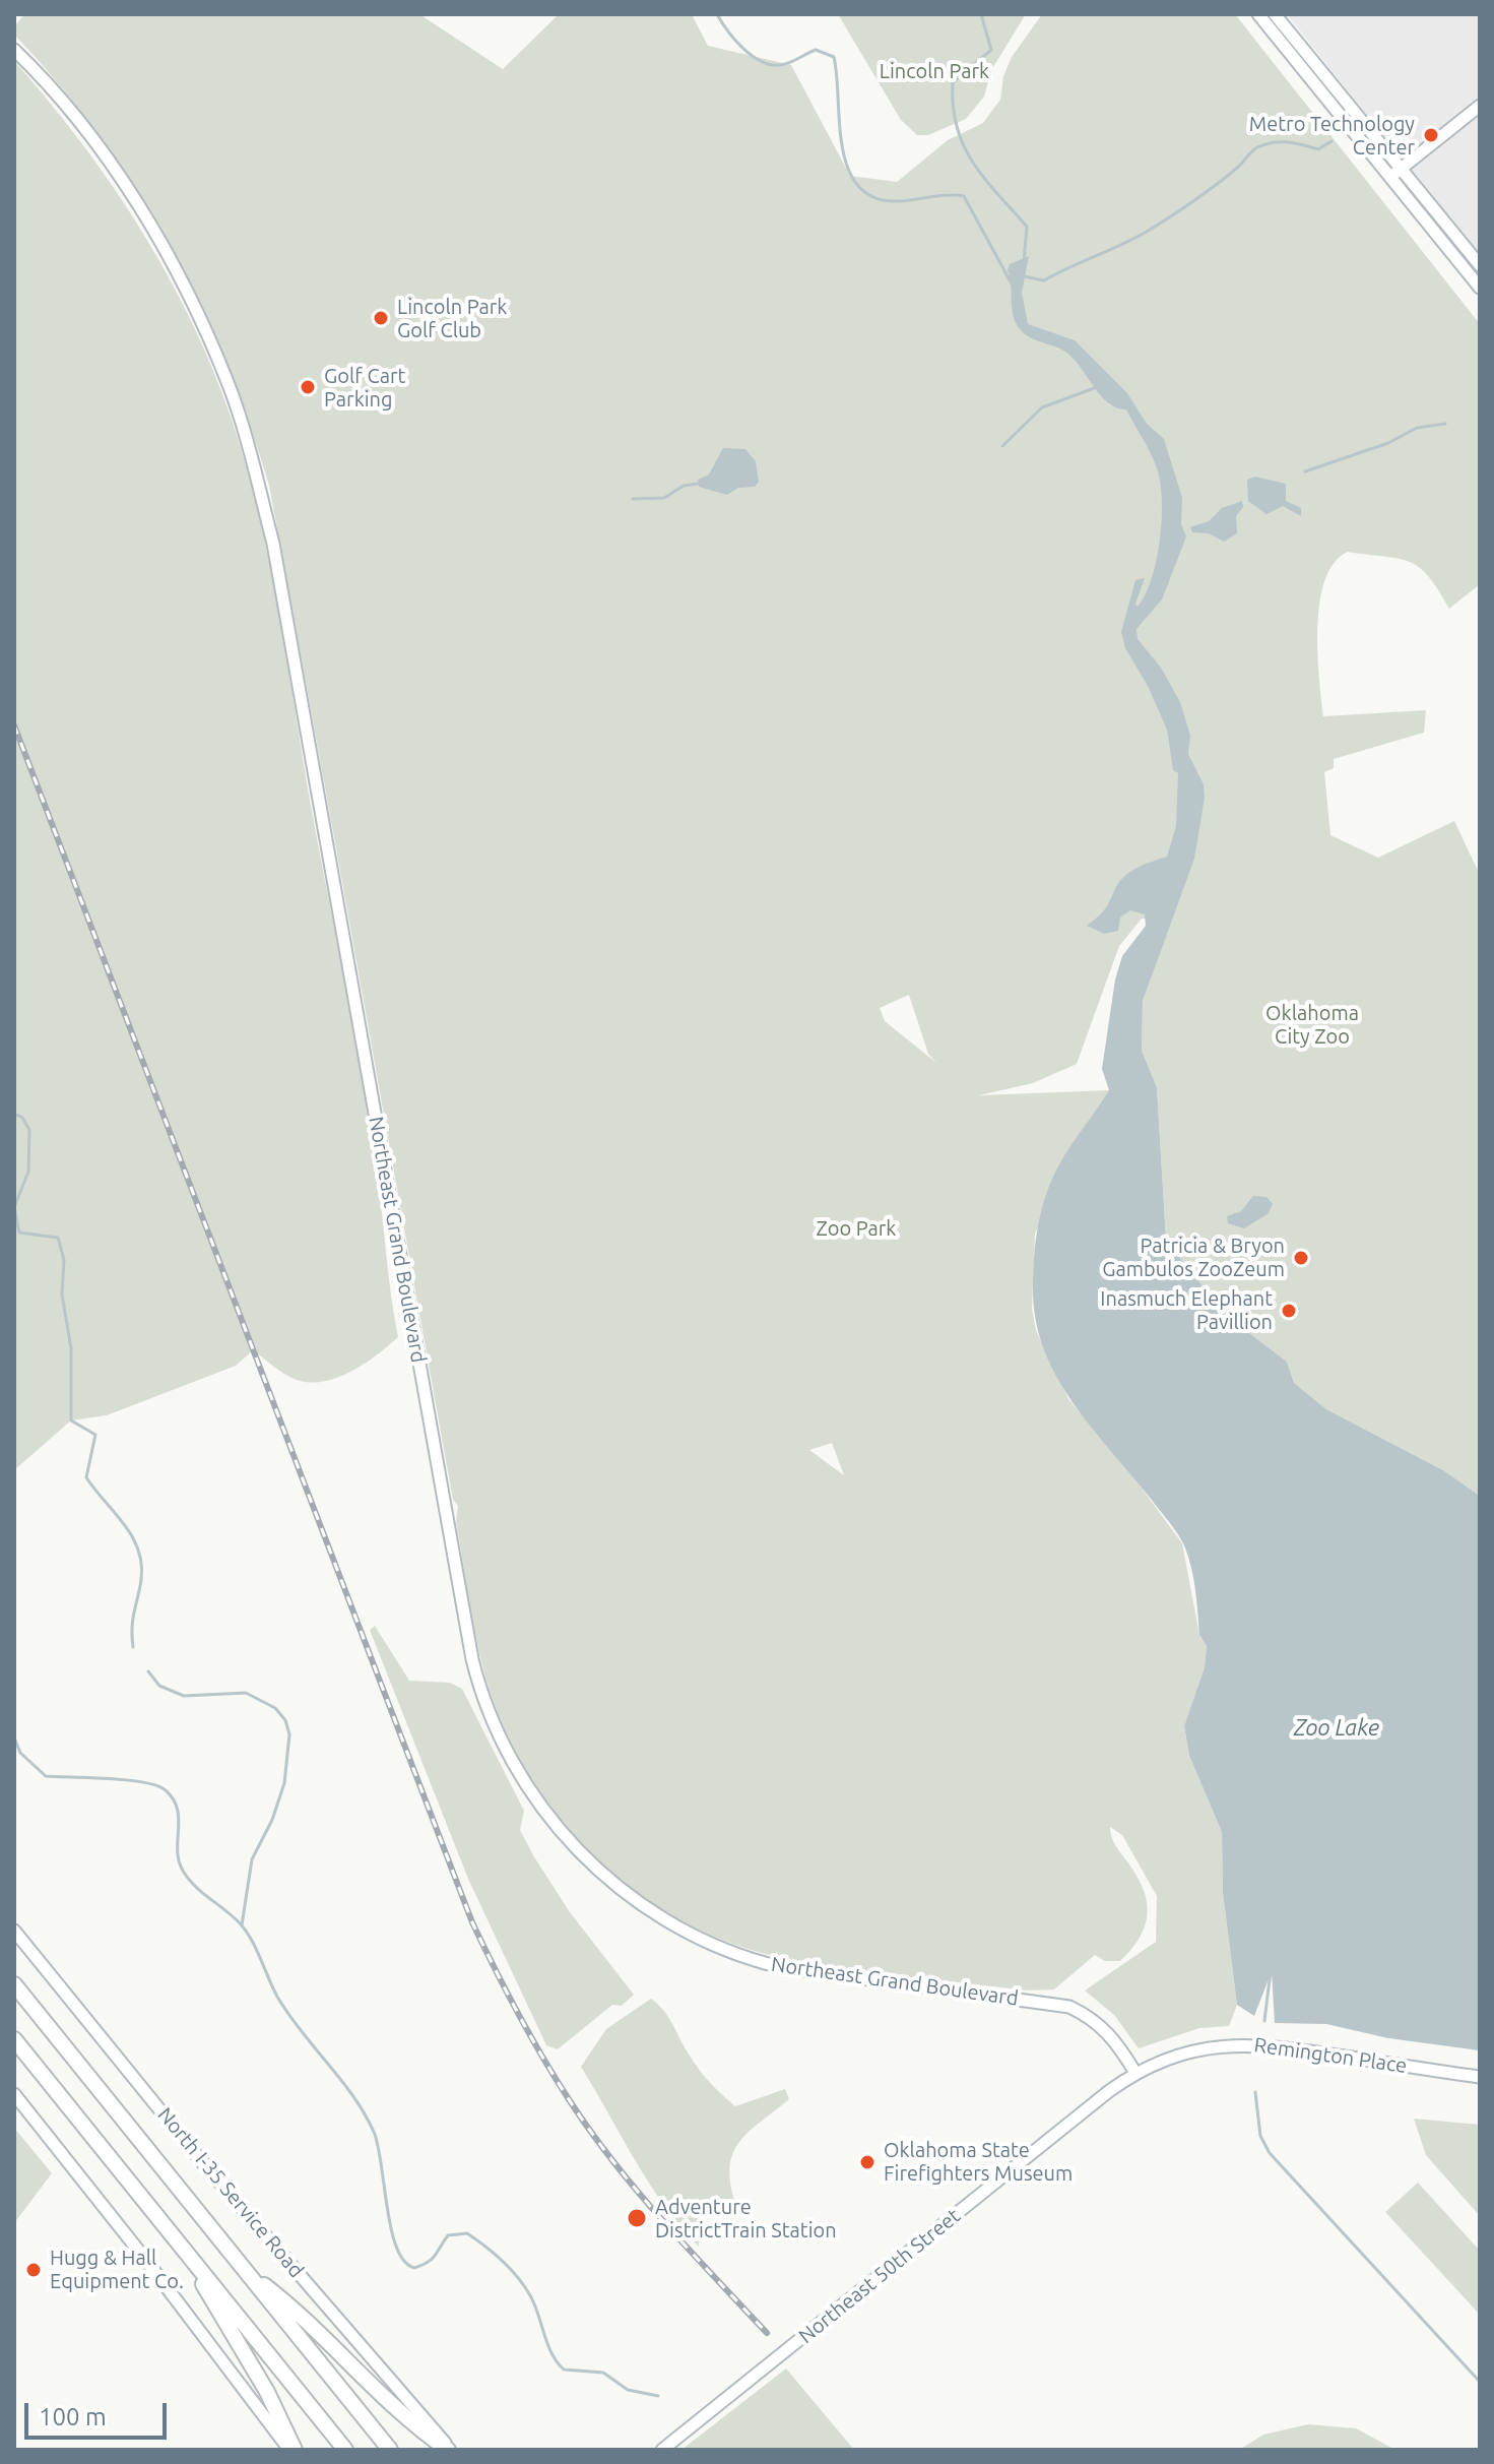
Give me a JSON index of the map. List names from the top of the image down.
{
  "streets": {
    "main road": [
      "Northeast Grand Boulevard",
      "Remington Place",
      "North I-35 Service Road",
      "Northeast 50th Street"
    ]
  },
  "crossings": [
    ["Northeast Grand Boulevard", "Remington Place"],
    ["Northeast Grand Boulevard", "Northeast 50th Street"],
    ["Remington Place", "Northeast 50th Street"]
  ],
  "water": ["Zoo Lake"],
  "parks": ["Lincoln Park", "Oklahoma City Zoo", "Zoo Park"],
  "places": [
    "Metro Technology Center",
    "Lincoln Park Golf Club",
    "Golf Cart Parking",
    "Patricia & Bryon Gambulos ZooZeum",
    "Inasmuch Elephant Pavillion",
    "Oklahoma State Firefighters Museum",
    "Adventure DistrictTrain Station",
    "Hugg & Hall Equipment Co."
  ],
  "scale_bar": "100 m"
}
